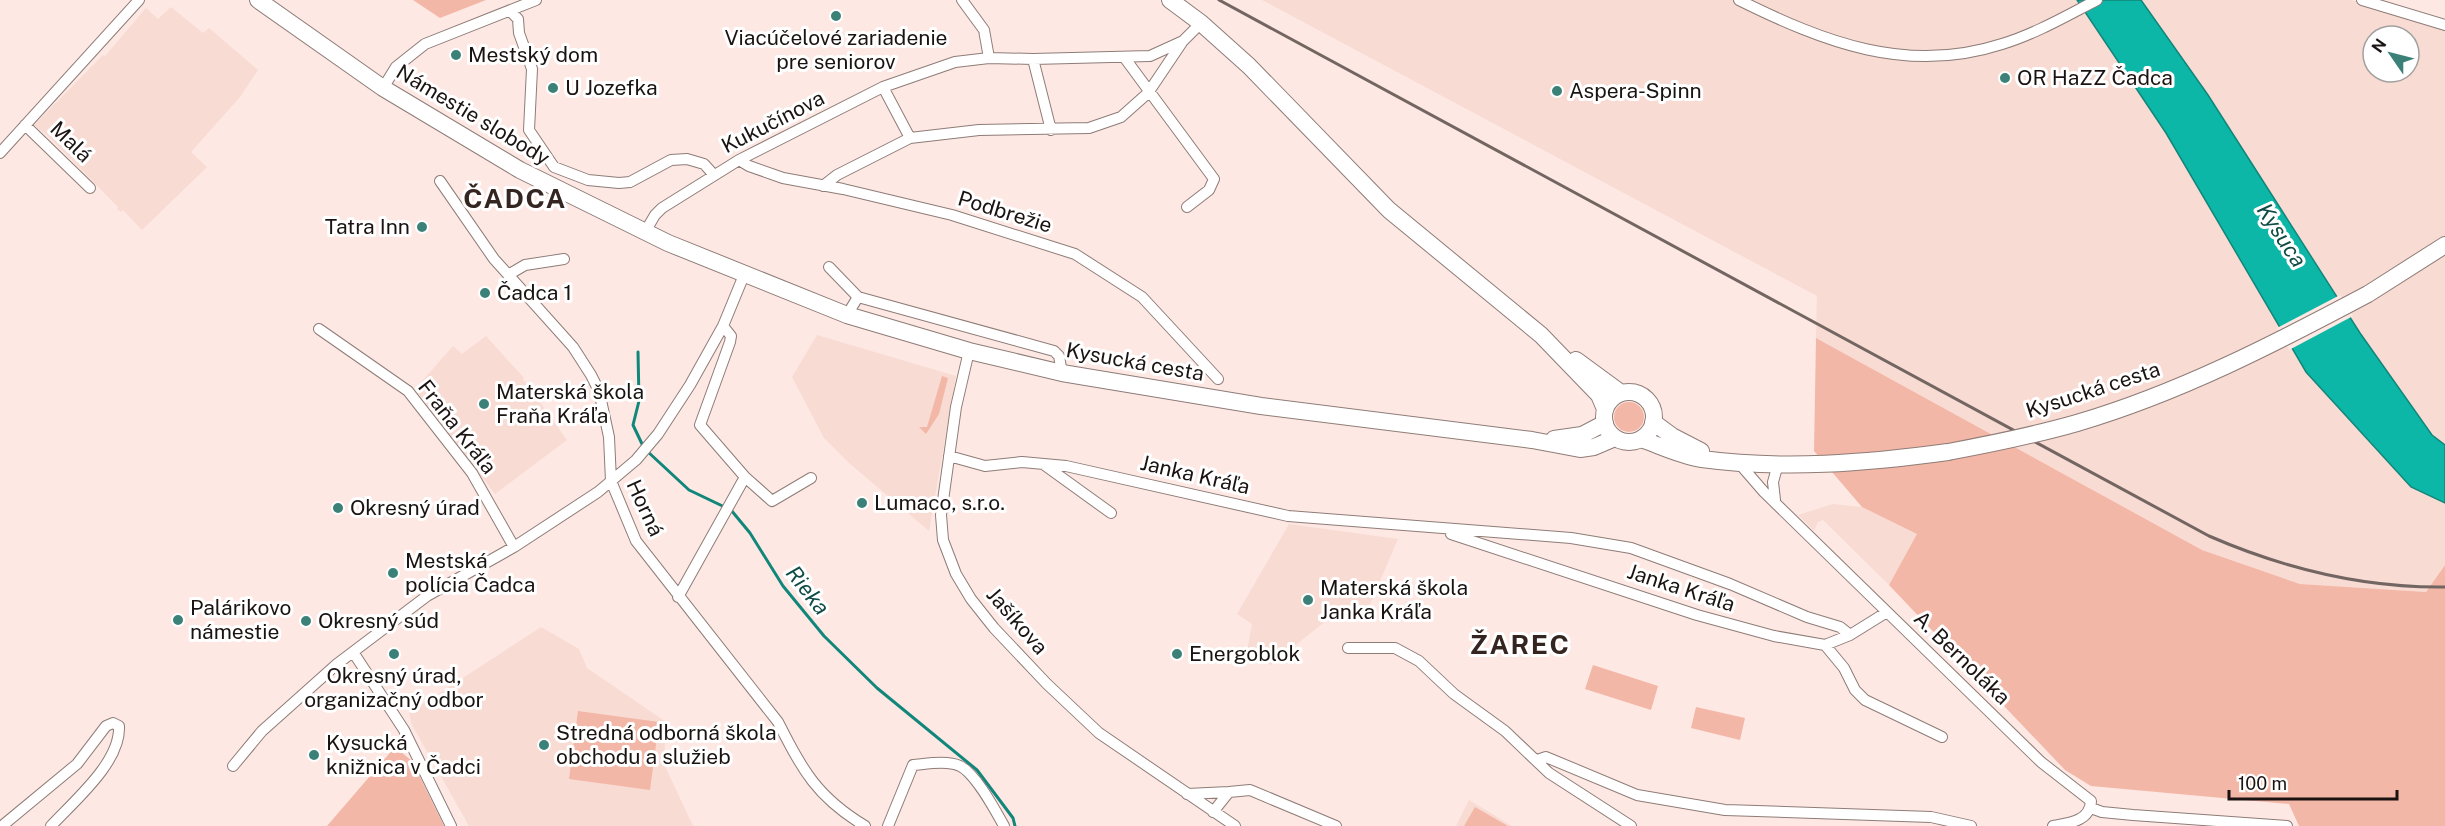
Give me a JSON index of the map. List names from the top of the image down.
{
  "streets": {
    "main road": ["Námestie slobody", "Kysucká cesta"],
    "street": [
      "Kukučínova",
      "Malá",
      "Podbrežie",
      "Fraňa Kráľa",
      "Janka Kráľa",
      "Horná",
      "Jašíkova",
      "A. Bernoláka"
    ]
  },
  "crossings": [
    ["Námestie slobody", "Kukučínova"],
    ["Námestie slobody", "Kysucká cesta"],
    ["Kukučínova", "Podbrežie"],
    ["Kysucká cesta", "Jašíkova"],
    ["Kysucká cesta", "A. Bernoláka"],
    ["Janka Kráľa", "Jašíkova"]
  ],
  "districts": ["ČADCA", "ŽAREC"],
  "water": ["Kysuca", "Rieka"],
  "places": [
    "Viacúčelové zariadenie pre seniorov",
    "Mestský dom",
    "OR HaZZ Čadca",
    "U Jozefka",
    "Aspera-Spinn",
    "Tatra Inn",
    "Čadca 1",
    "Materská škola Fraňa Kráľa",
    "Lumaco, s.r.o.",
    "Okresný úrad",
    "Mestská polícia Čadca",
    "Materská škola Janka Kráľa",
    "Palárikovo námestie",
    "Okresný súd",
    "Okresný úrad, organizačný odbor",
    "Energoblok",
    "Stredná odborná škola obchodu a služieb",
    "Kysucká knižnica v Čadci"
  ],
  "scale_bar": "100 m",
  "north": "top left"
}
